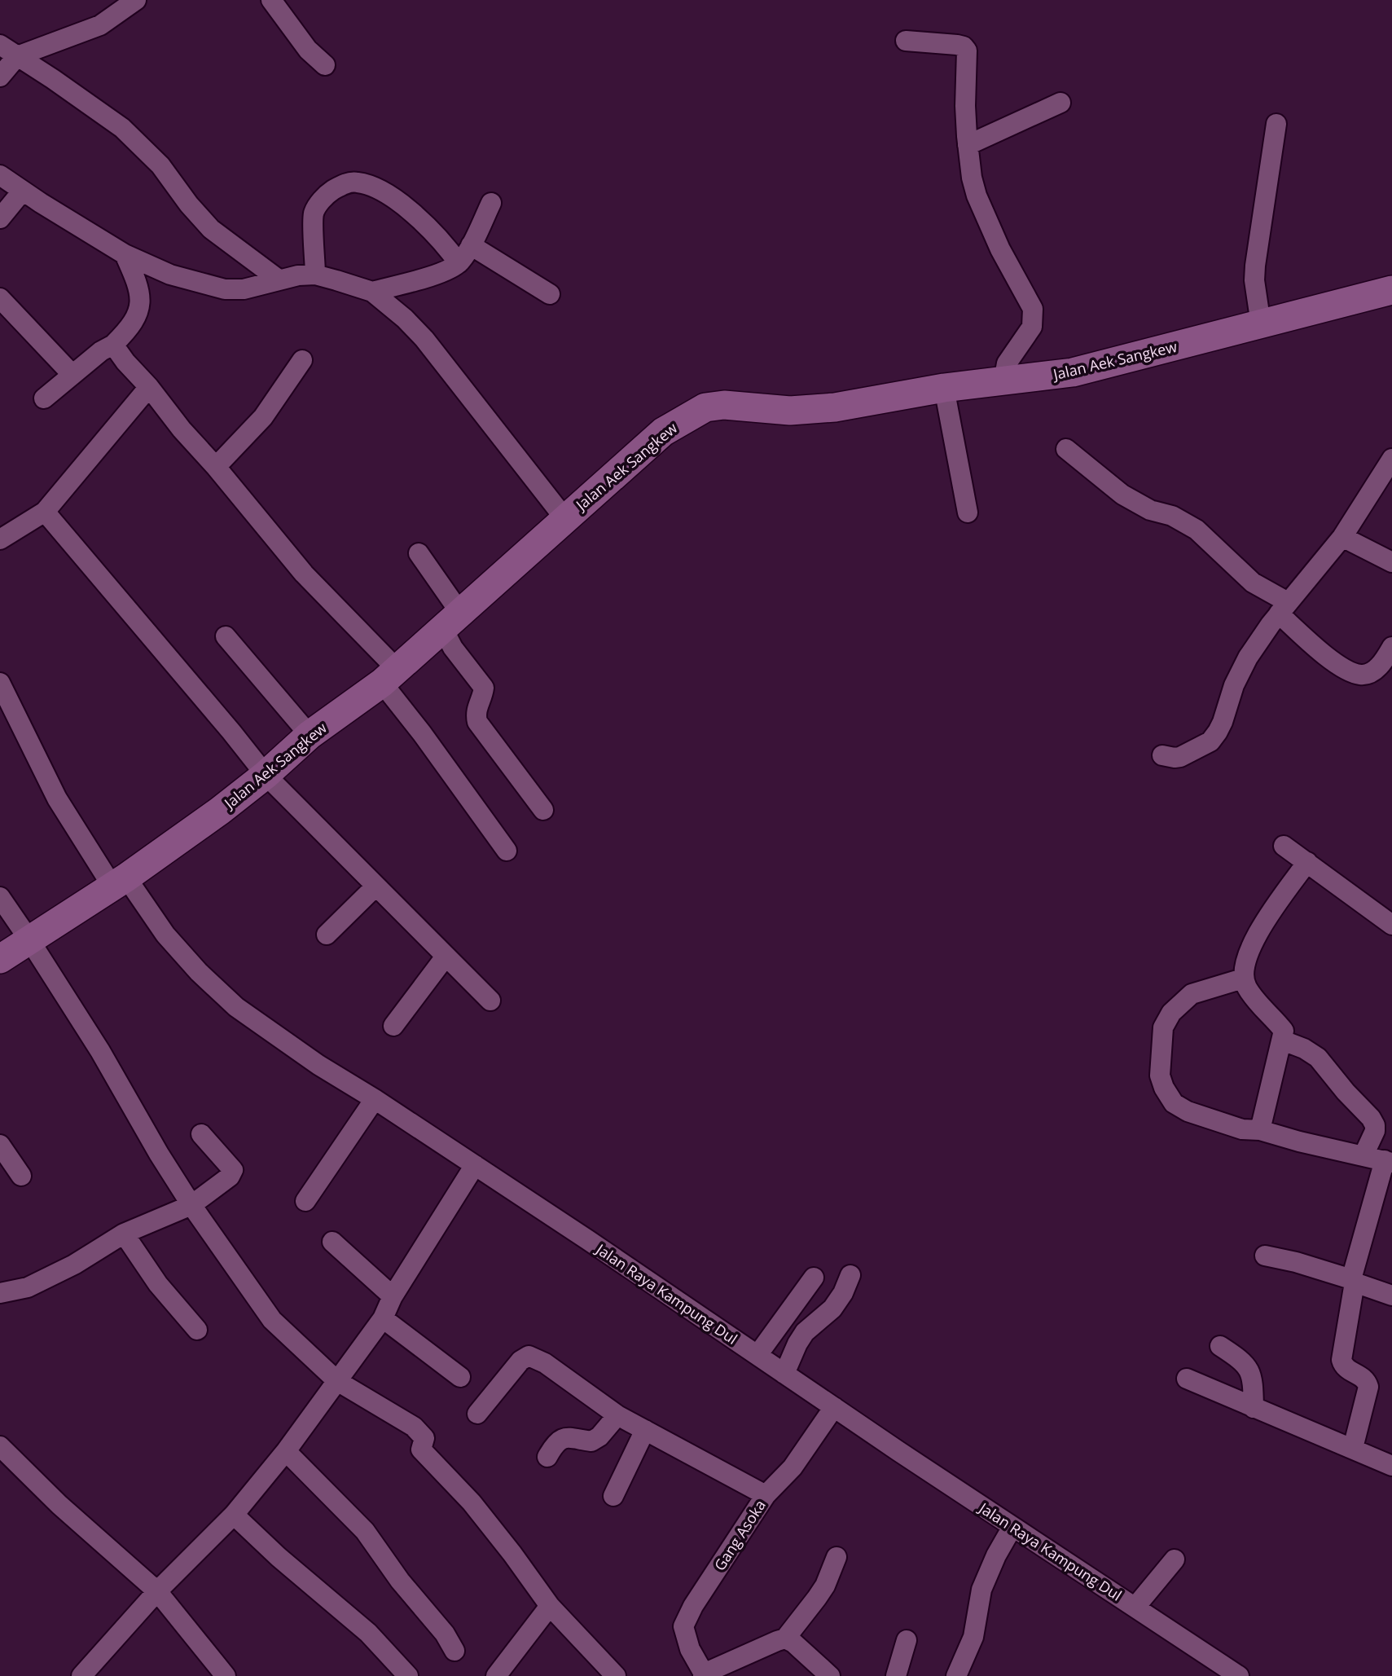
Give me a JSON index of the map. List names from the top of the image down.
{
  "streets": {
    "street": ["Jalan Aek Sangkew", "Jalan Raya Kampung Dul", "Gang Asoka"]
  },
  "crossings": [
    ["Jalan Aek Sangkew", "Jalan Raya Kampung Dul"],
    ["Jalan Raya Kampung Dul", "Gang Asoka"]
  ]
}
